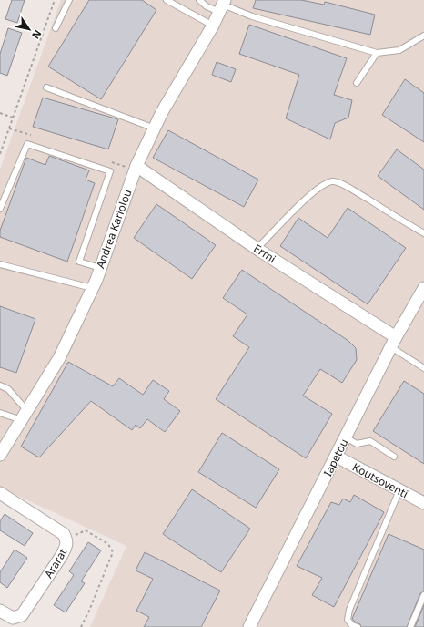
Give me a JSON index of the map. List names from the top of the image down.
{
  "streets": {
    "street": [
      "Andrea Kariolou",
      "Ermi",
      "Iapetou",
      "Koutsoventi",
      "Ararat"
    ]
  },
  "crossings": [
    ["Andrea Kariolou", "Ermi"],
    ["Ermi", "Iapetou"],
    ["Iapetou", "Koutsoventi"]
  ],
  "north": "bottom right"
}
